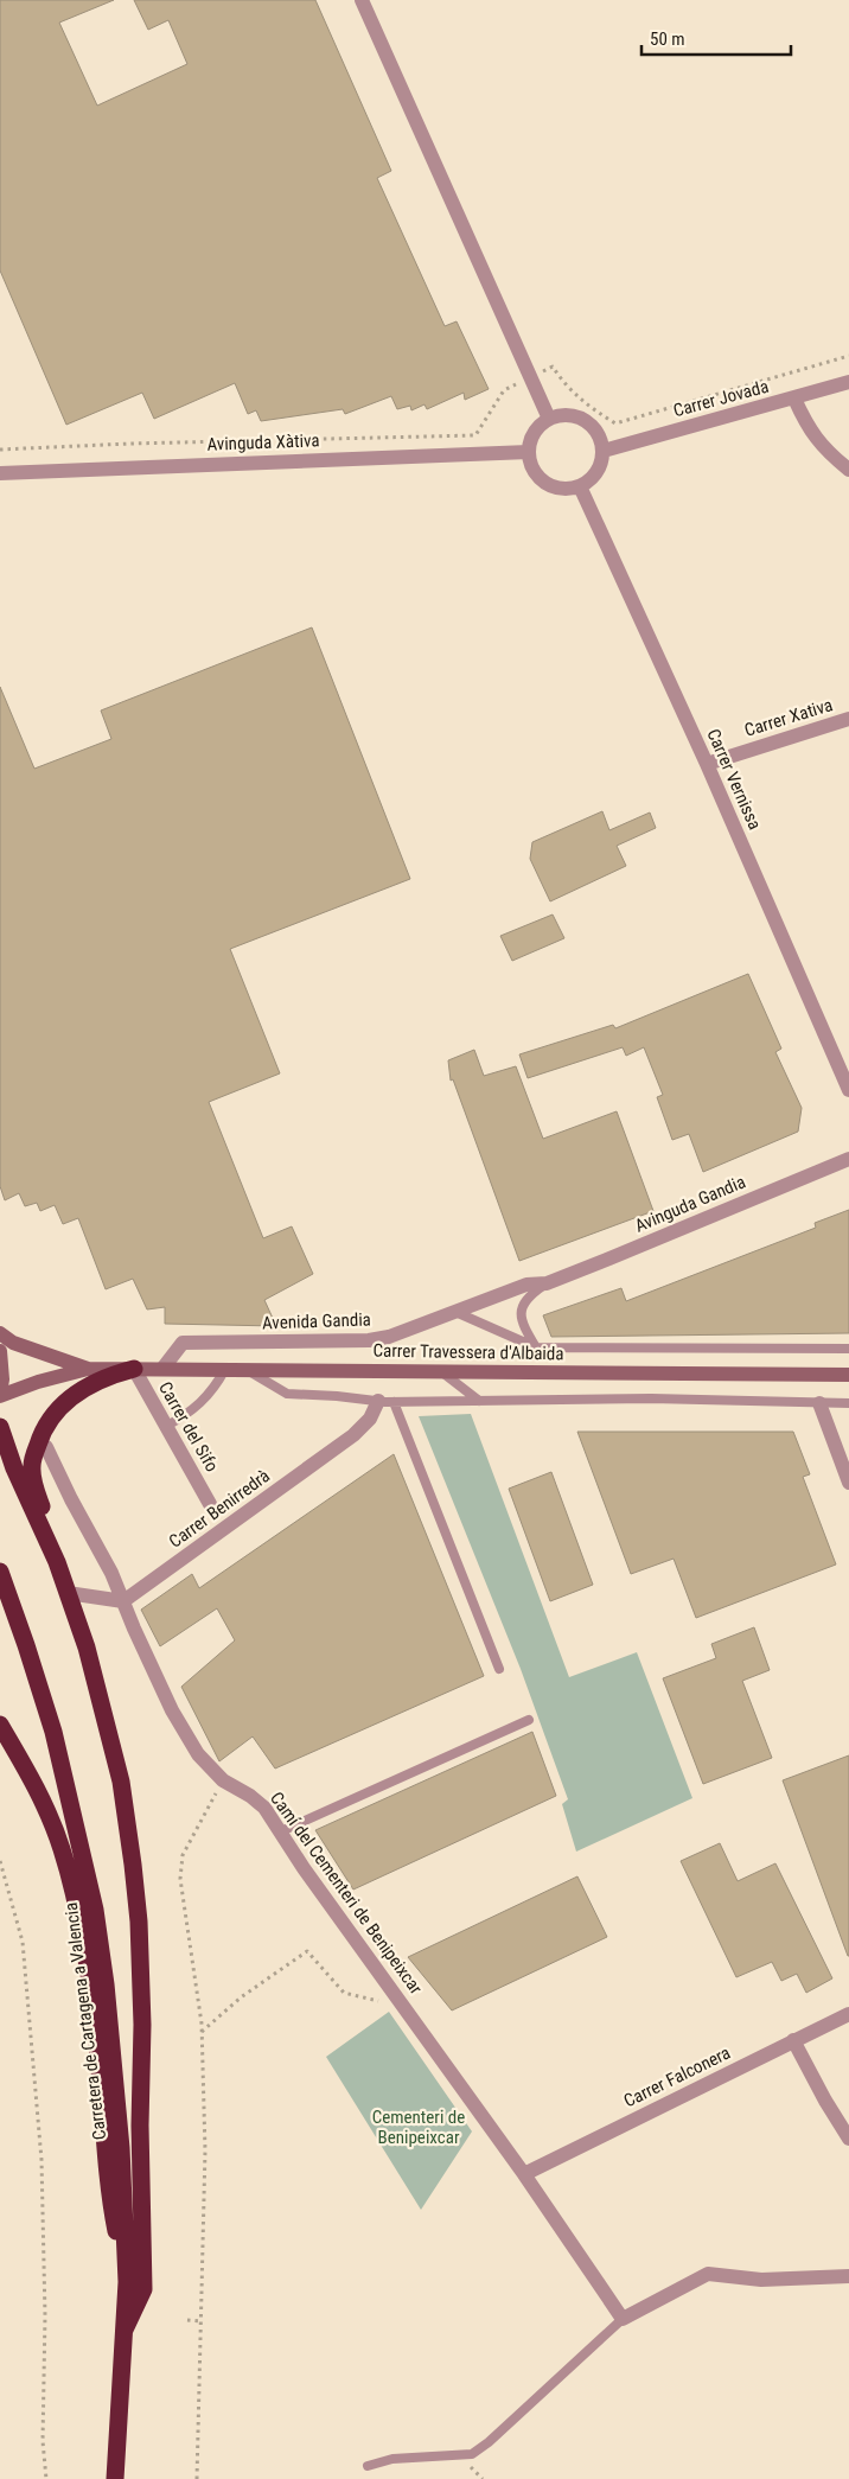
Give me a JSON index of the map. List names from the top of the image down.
{
  "streets": {
    "highway": ["Carretera de Cartagena a Valencia"],
    "main road": ["Carrer Travessera d'Albaida"],
    "street": [
      "Carrer Jovada",
      "Avinguda Xàtiva",
      "Carrer Xativa",
      "Carrer Vernissa",
      "Avinguda Gandia",
      "Avenida Gandia",
      "Carrer del Sifo",
      "Carrer Benirredrà",
      "Camí del Cementeri de Benipeixcar",
      "Carrer Falconera"
    ]
  },
  "crossings": [
    ["Carrer Jovada", "Avinguda Xàtiva"],
    ["Carrer Jovada", "Carrer Vernissa"],
    ["Avinguda Xàtiva", "Carrer Vernissa"],
    ["Carrer Xativa", "Carrer Vernissa"],
    ["Avinguda Gandia", "Avenida Gandia"],
    ["Avenida Gandia", "Carrer Travessera d'Albaida"],
    ["Carrer Travessera d'Albaida", "Carrer del Sifo"],
    ["Carrer Benirredrà", "Camí del Cementeri de Benipeixcar"],
    ["Camí del Cementeri de Benipeixcar", "Carrer Falconera"]
  ],
  "parks": ["Cementeri de Benipeixcar"],
  "scale_bar": "50 m"
}
